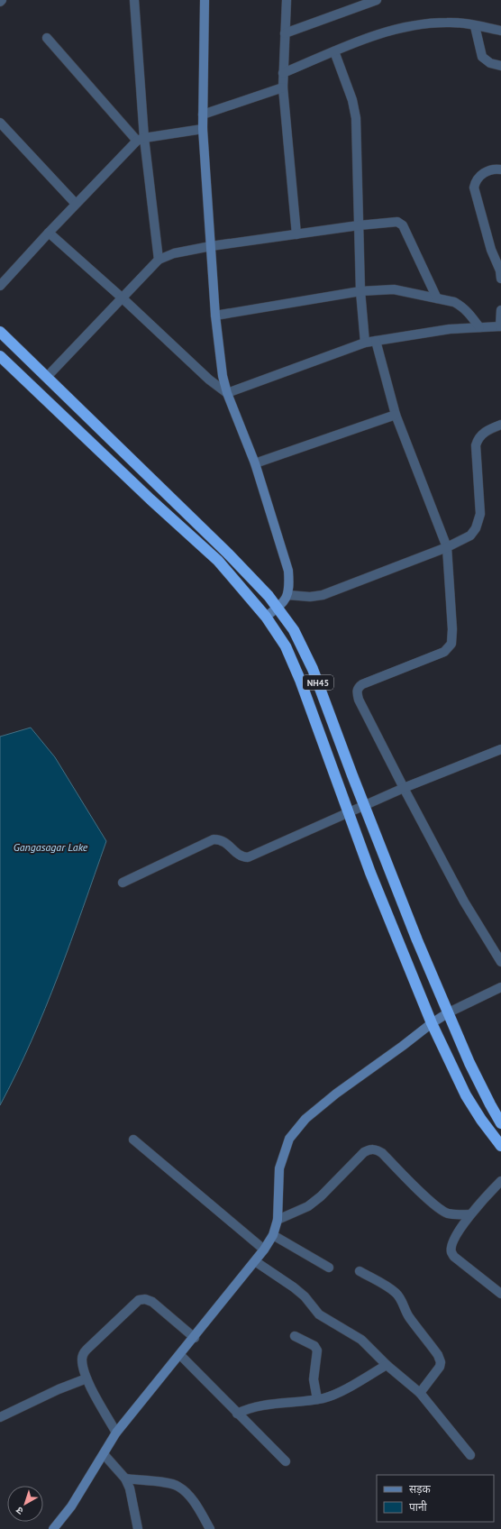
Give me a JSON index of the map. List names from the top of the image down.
{
  "streets": {
    "highway": ["NH45"]
  },
  "water": ["Gangasagar Lake"],
  "legend": ["सड़क", "पानी"],
  "north": "bottom left"
}
